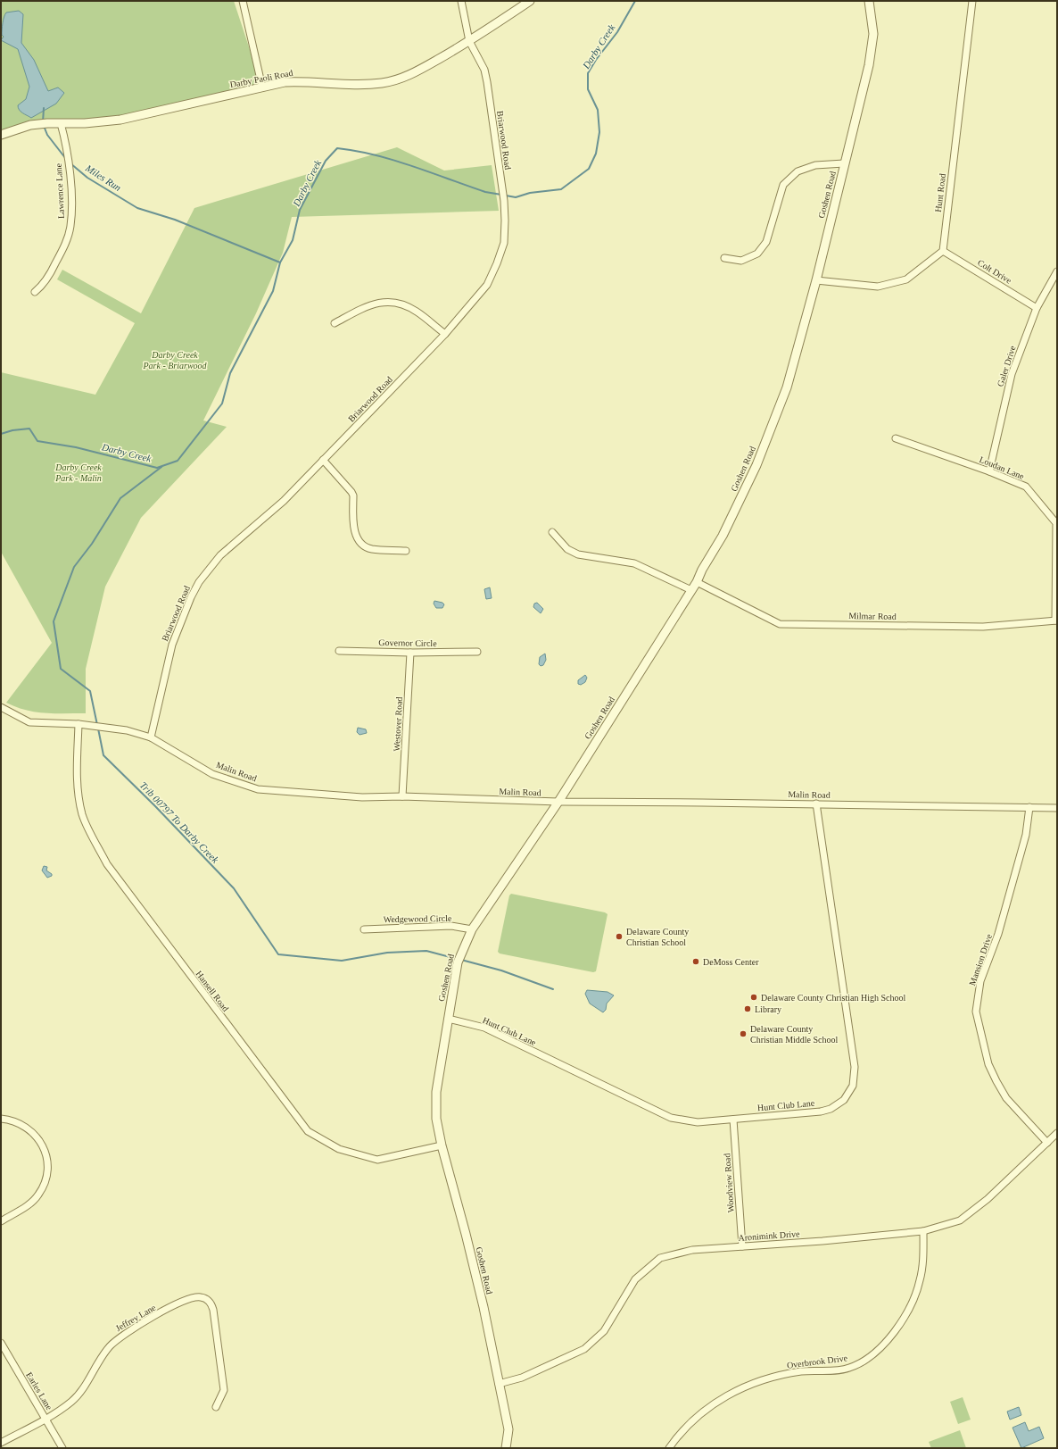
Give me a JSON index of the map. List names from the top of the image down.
{
  "streets": {
    "street": [
      "Darby Paoli Road",
      "Briarwood Road",
      "Lawrence Lane",
      "Hunt Road",
      "Goshen Road",
      "Colt Drive",
      "Galer Drive",
      "Loudan Lane",
      "Milmar Road",
      "Governor Circle",
      "Westover Road",
      "Malin Road",
      "Wedgewood Circle",
      "Mansion Drive",
      "Hansell Road",
      "Hunt Club Lane",
      "Woodview Road",
      "Aronimink Drive",
      "Jeffrey Lane",
      "Overbrook Drive",
      "Earles Lane"
    ]
  },
  "crossings": [
    ["Darby Paoli Road", "Briarwood Road"],
    ["Darby Paoli Road", "Lawrence Lane"],
    ["Briarwood Road", "Malin Road"],
    ["Hunt Road", "Colt Drive"],
    ["Goshen Road", "Milmar Road"],
    ["Goshen Road", "Malin Road"],
    ["Goshen Road", "Wedgewood Circle"],
    ["Goshen Road", "Hansell Road"],
    ["Goshen Road", "Hunt Club Lane"],
    ["Goshen Road", "Aronimink Drive"],
    ["Colt Drive", "Galer Drive"],
    ["Galer Drive", "Loudan Lane"],
    ["Loudan Lane", "Milmar Road"],
    ["Governor Circle", "Westover Road"],
    ["Westover Road", "Malin Road"],
    ["Malin Road", "Mansion Drive"],
    ["Malin Road", "Hansell Road"],
    ["Malin Road", "Hunt Club Lane"],
    ["Mansion Drive", "Aronimink Drive"],
    ["Hunt Club Lane", "Woodview Road"],
    ["Woodview Road", "Aronimink Drive"],
    ["Aronimink Drive", "Overbrook Drive"],
    ["Jeffrey Lane", "Earles Lane"]
  ],
  "water": ["Darby Creek", "Miles Run", "Trib 00797 To Darby Creek"],
  "parks": ["Darby Creek Park - Briarwood", "Darby Creek Park - Malin"],
  "places": [
    "Delaware County Christian School",
    "DeMoss Center",
    "Delaware County Christian High School",
    "Library",
    "Delaware County Christian Middle School"
  ]
}
